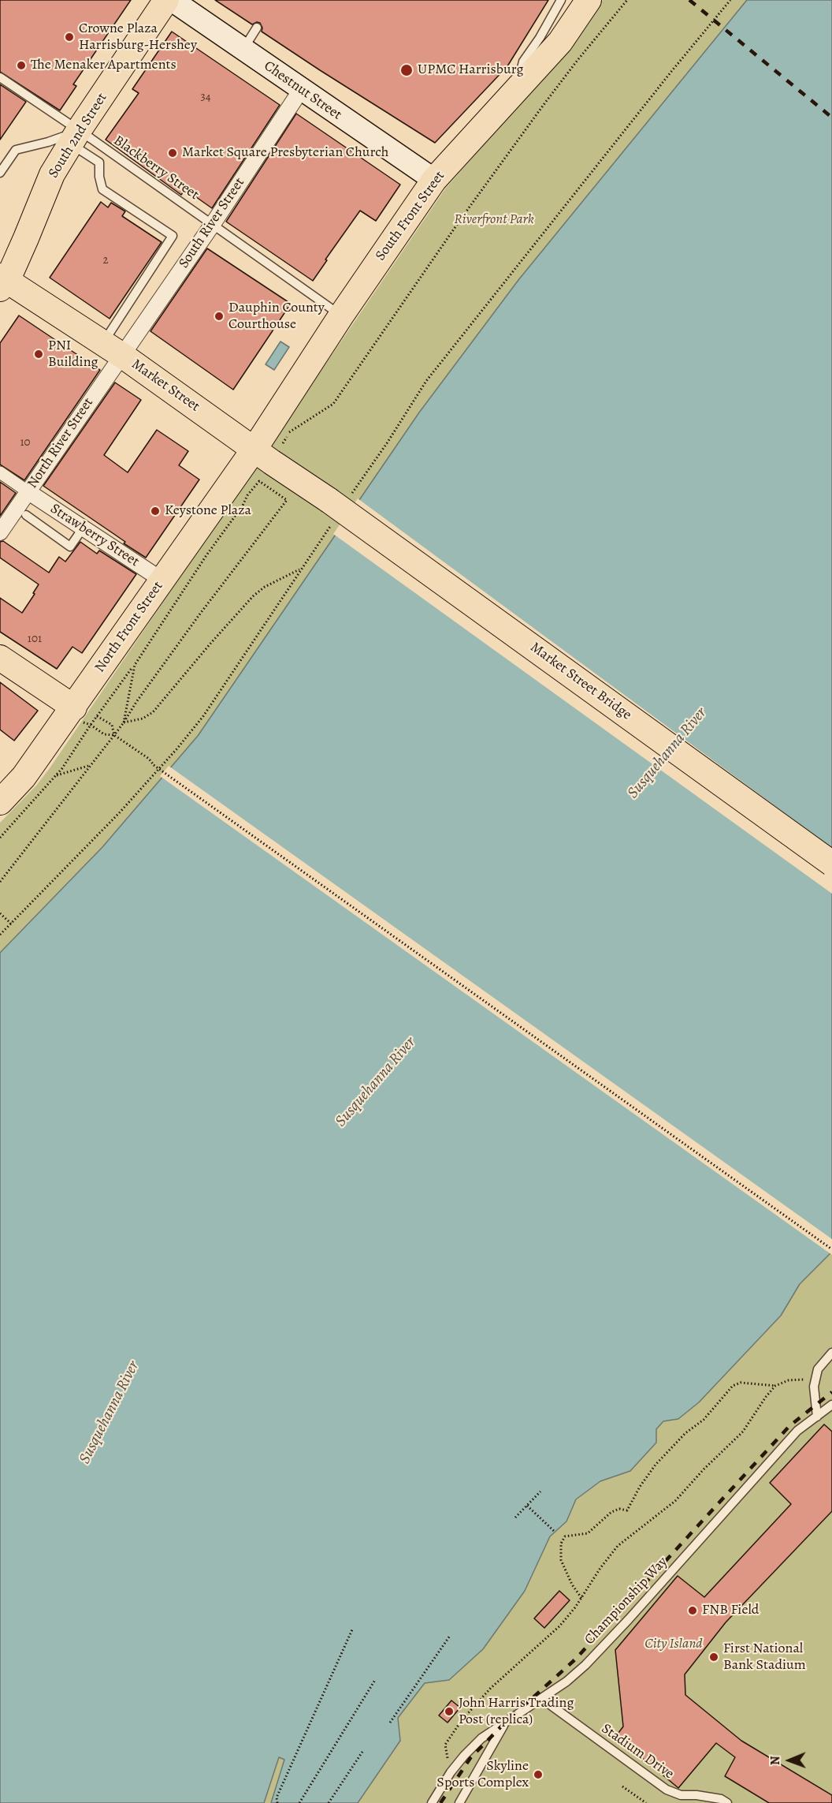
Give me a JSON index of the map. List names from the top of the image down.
{
  "streets": {
    "main road": [
      "Chestnut Street",
      "South 2nd Street",
      "South Front Street",
      "Market Street",
      "North Front Street",
      "Market Street Bridge"
    ],
    "street": ["South River Street", "North River Street", "Strawberry Street"],
    "lane": ["Blackberry Street", "Championship Way", "Stadium Drive"]
  },
  "crossings": [
    ["Chestnut Street", "South Front Street"],
    ["Chestnut Street", "South River Street"],
    ["South 2nd Street", "Blackberry Street"],
    ["South 2nd Street", "Market Street"],
    ["Blackberry Street", "South Front Street"],
    ["Blackberry Street", "South River Street"],
    ["South Front Street", "Market Street"],
    ["South Front Street", "North Front Street"],
    ["South River Street", "Market Street"],
    ["South River Street", "North River Street"],
    ["Market Street", "North River Street"],
    ["Market Street", "North Front Street"],
    ["Market Street", "Market Street Bridge"],
    ["North River Street", "Strawberry Street"],
    ["Strawberry Street", "North Front Street"],
    ["Championship Way", "Stadium Drive"]
  ],
  "water": ["Susquehanna River"],
  "parks": ["Riverfront Park", "City Island"],
  "places": [
    "Crowne Plaza Harrisburg-Hershey",
    "The Menaker Apartments",
    "UPMC Harrisburg",
    "Market Square Presbyterian Church",
    "Dauphin County Courthouse",
    "PNI Building",
    "Keystone Plaza",
    "FNB Field",
    "First National Bank Stadium",
    "John Harris Trading Post (replica)",
    "Skyline Sports Complex"
  ],
  "house_numbers": [
    "34",
    "2",
    "10",
    "101"
  ],
  "north": "left"
}
